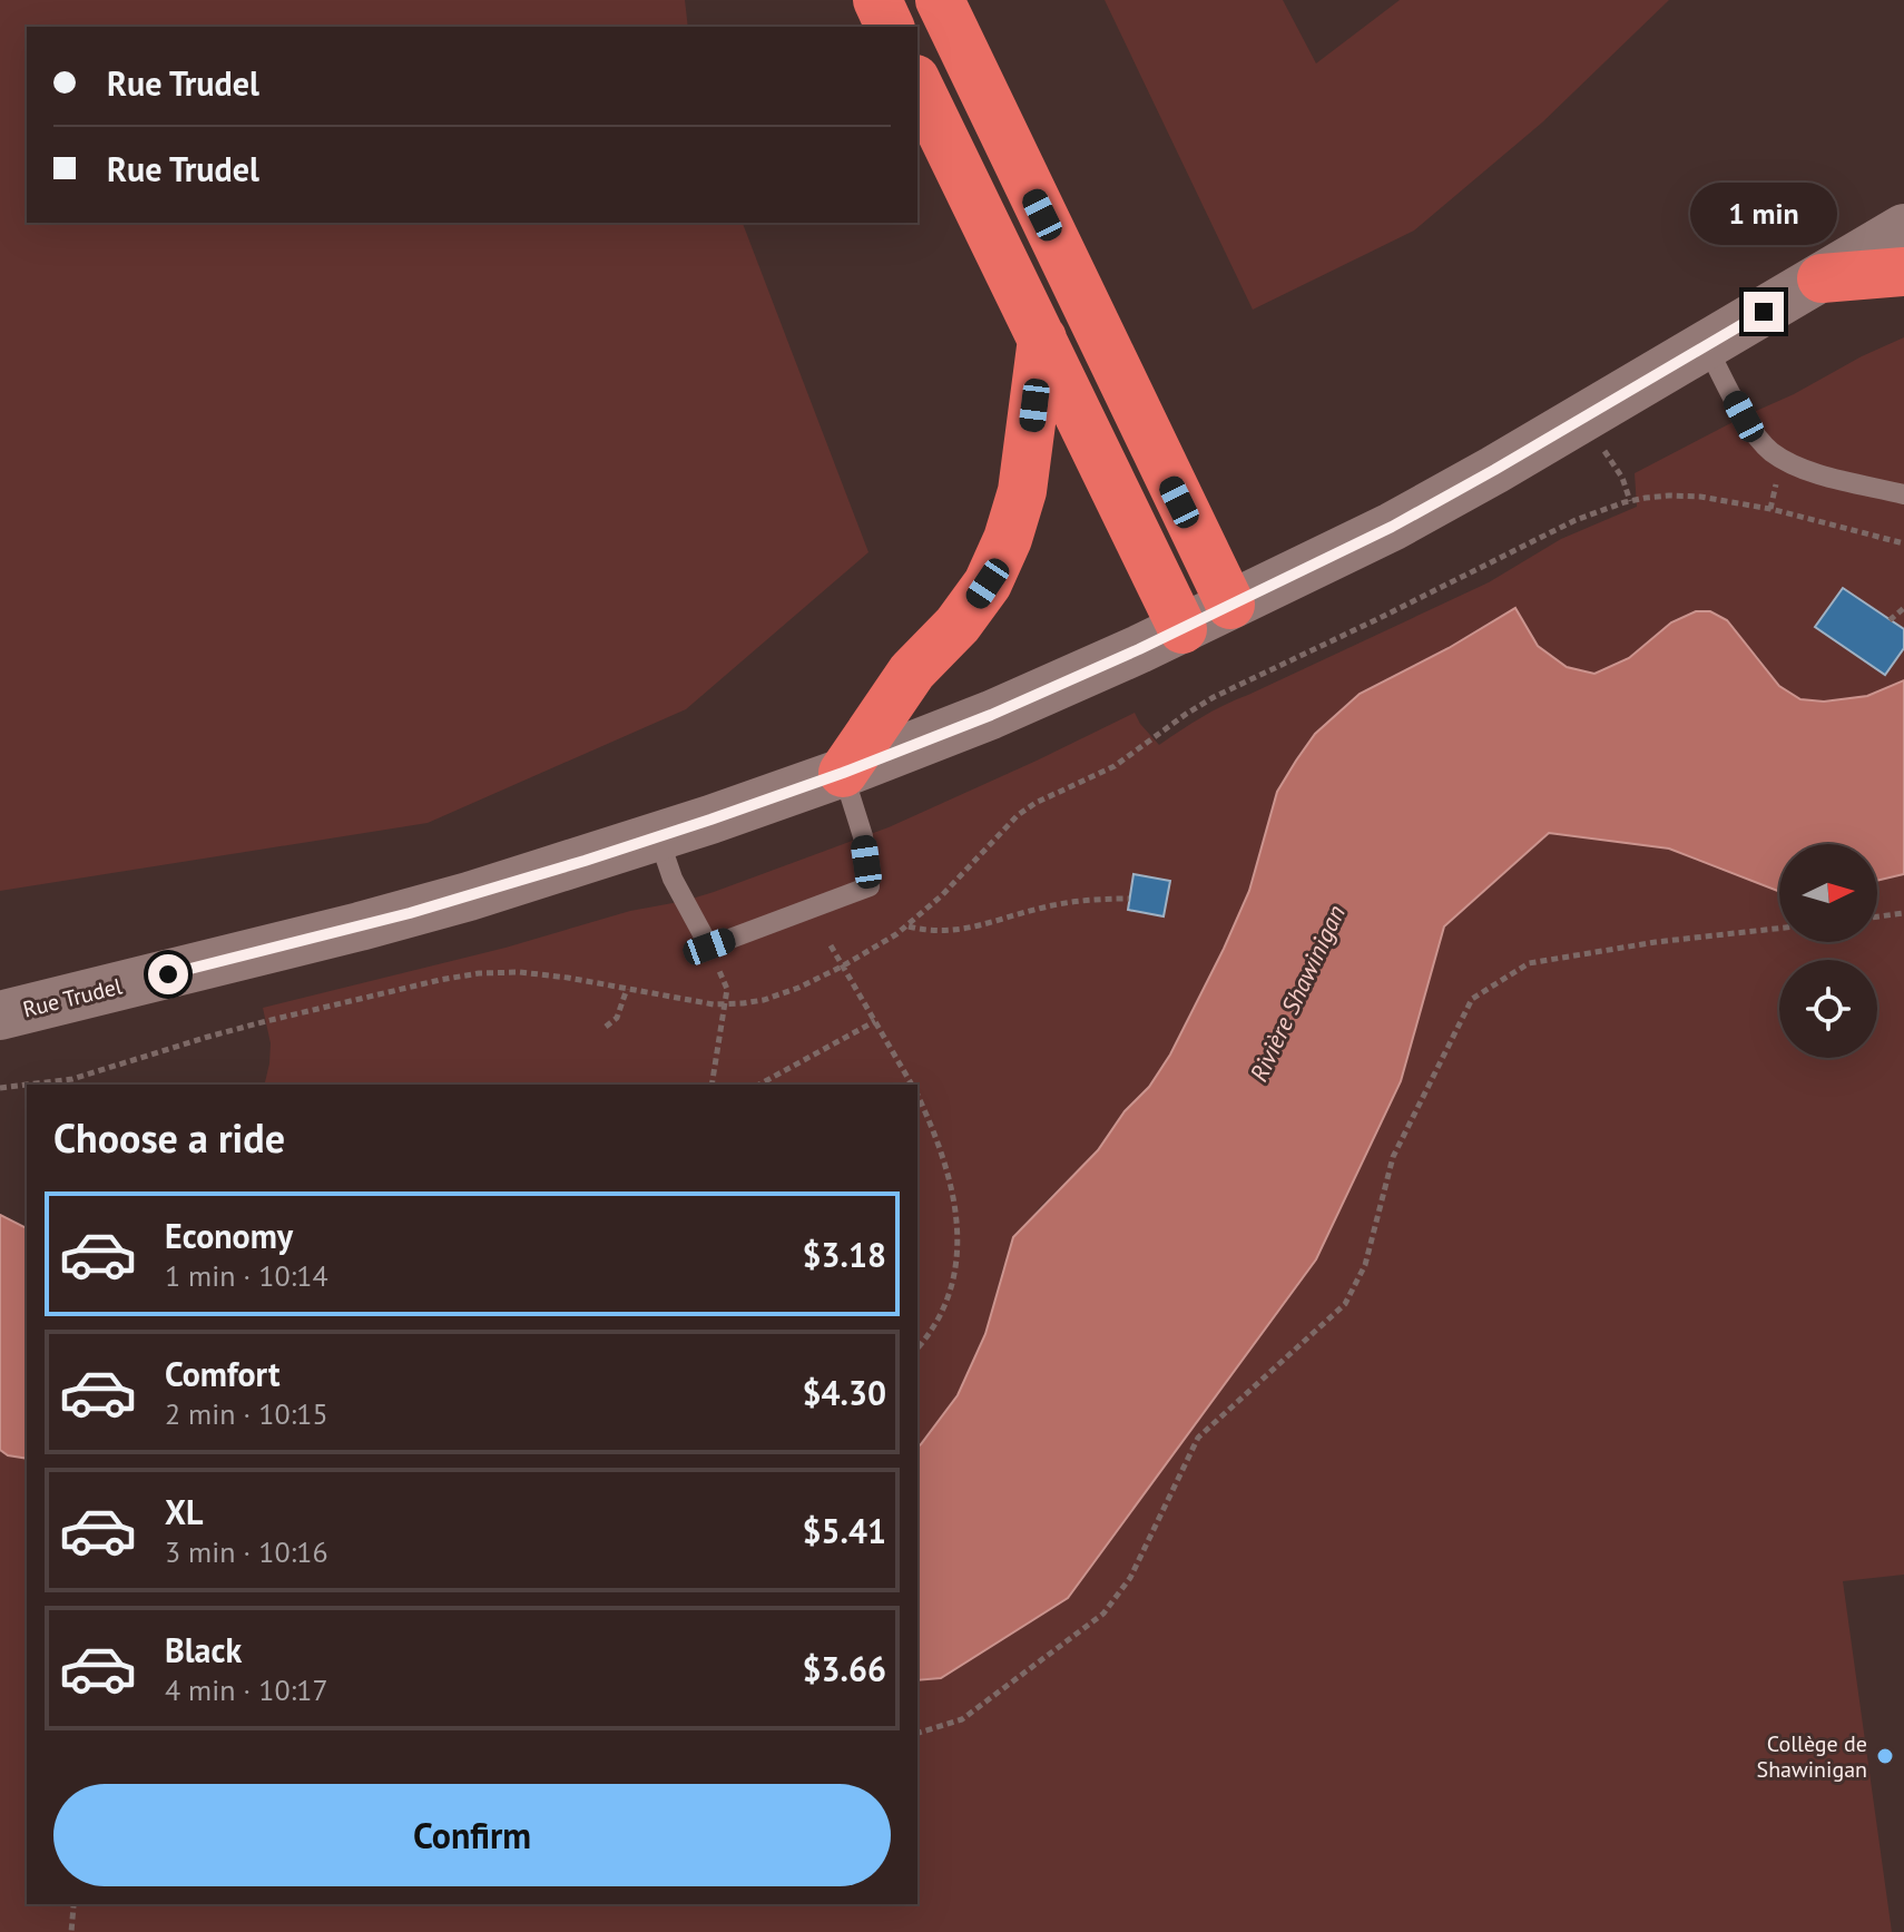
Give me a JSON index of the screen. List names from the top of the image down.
{
  "streets": {
    "main road": ["Rue Trudel"]
  },
  "water": ["Rivière Shawinigan"],
  "places": ["Collège de Shawinigan"],
  "north": "right",
  "page": {
    "banner": ["Rue Trudel", "Rue Trudel"],
    "bubble": "1 min",
    "heading": "Choose a ride",
    "list": [
      {
        "name": "Economy",
        "note": "1 min · 10:14",
        "value": "$3.18"
      },
      {
        "name": "Comfort",
        "note": "2 min · 10:15",
        "value": "$4.30"
      },
      {
        "name": "XL",
        "note": "3 min · 10:16",
        "value": "$5.41"
      },
      {
        "name": "Black",
        "note": "4 min · 10:17",
        "value": "$3.66"
      }
    ],
    "buttons": "Confirm"
  }
}
